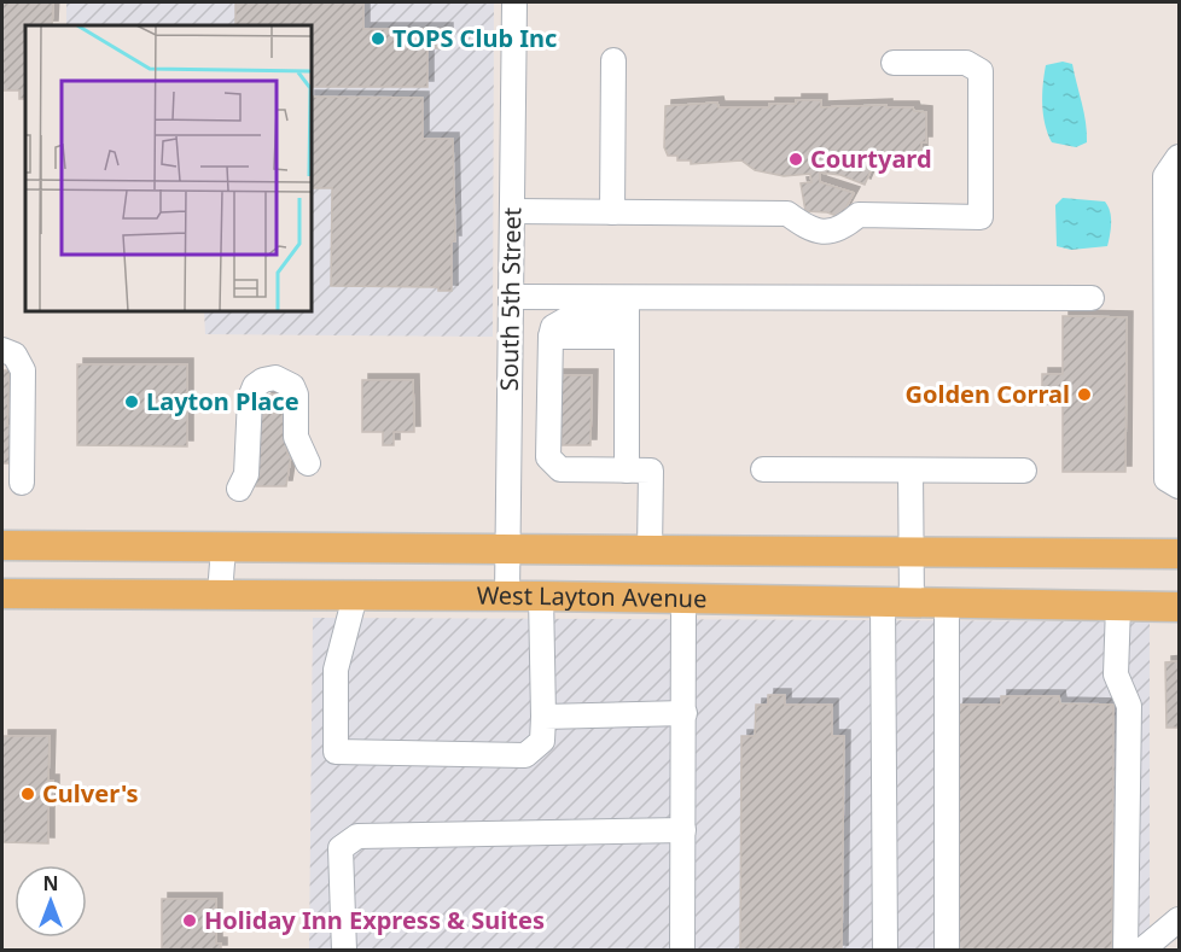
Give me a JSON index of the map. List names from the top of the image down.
{
  "streets": {
    "main road": ["West Layton Avenue"],
    "street": ["South 5th Street"]
  },
  "crossings": [
    ["South 5th Street", "West Layton Avenue"]
  ],
  "places": [
    "TOPS Club Inc",
    "Courtyard",
    "Golden Corral",
    "Layton Place",
    "Culver's",
    "Holiday Inn Express & Suites"
  ],
  "north": "top"
}
